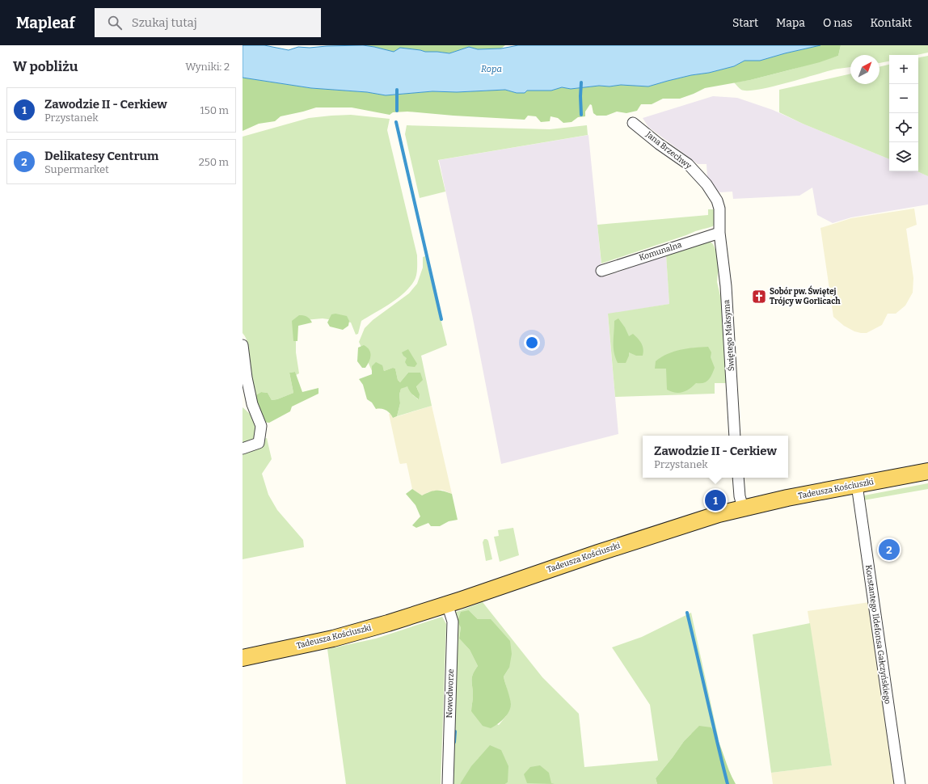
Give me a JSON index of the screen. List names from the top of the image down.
{
  "streets": {
    "main road": ["Tadeusza Kościuszki"],
    "street": [
      "Jana Brzechwy",
      "Komunalna",
      "Świętego Maksyma",
      "Konstantego Ildefonsa Gałczyńskiego",
      "Nowodworze"
    ]
  },
  "crossings": [
    ["Jana Brzechwy", "Komunalna"],
    ["Jana Brzechwy", "Świętego Maksyma"],
    ["Komunalna", "Świętego Maksyma"],
    ["Tadeusza Kościuszki", "Konstantego Ildefonsa Gałczyńskiego"],
    ["Tadeusza Kościuszki", "Nowodworze"]
  ],
  "water": ["Ropa"],
  "places": {
    "church": ["Sobór pw. Świętej Trójcy w Gorlicach"]
  },
  "north": "top right",
  "page": {
    "header": "Mapleaf",
    "search": "Szukaj tutaj",
    "nav": [
      "Start",
      "Mapa",
      "O nas",
      "Kontakt"
    ],
    "heading": ["W pobliżu", "Wyniki: 2"],
    "map_buttons": ["+", "−"],
    "list": [
      {
        "mark": "1",
        "name": "Zawodzie II - Cerkiew",
        "note": "Przystanek",
        "value": "150 m"
      },
      {
        "mark": "2",
        "name": "Delikatesy Centrum",
        "note": "Supermarket",
        "value": "250 m"
      }
    ],
    "popup": ["Zawodzie II - Cerkiew", "Przystanek"],
    "pins": ["1", "2"]
  }
}
